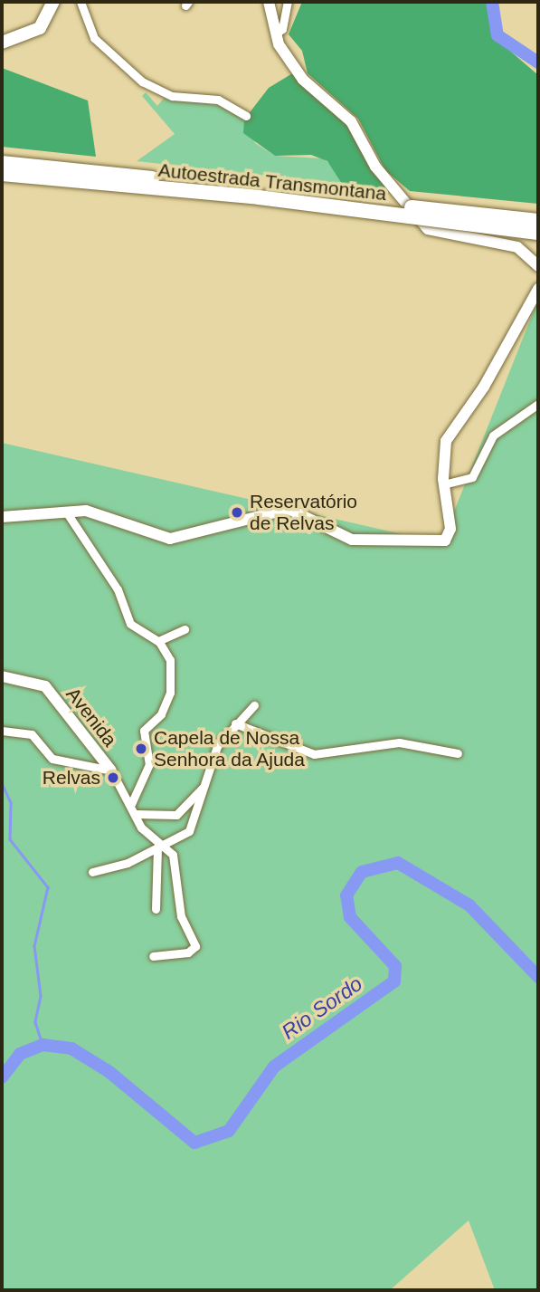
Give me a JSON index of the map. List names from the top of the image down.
{
  "streets": {
    "highway": ["Autoestrada Transmontana"],
    "street": ["Avenida"]
  },
  "water": ["Rio Sordo"],
  "places": ["Reservatório de Relvas", "Capela de Nossa Senhora da Ajuda", "Relvas"]
}
